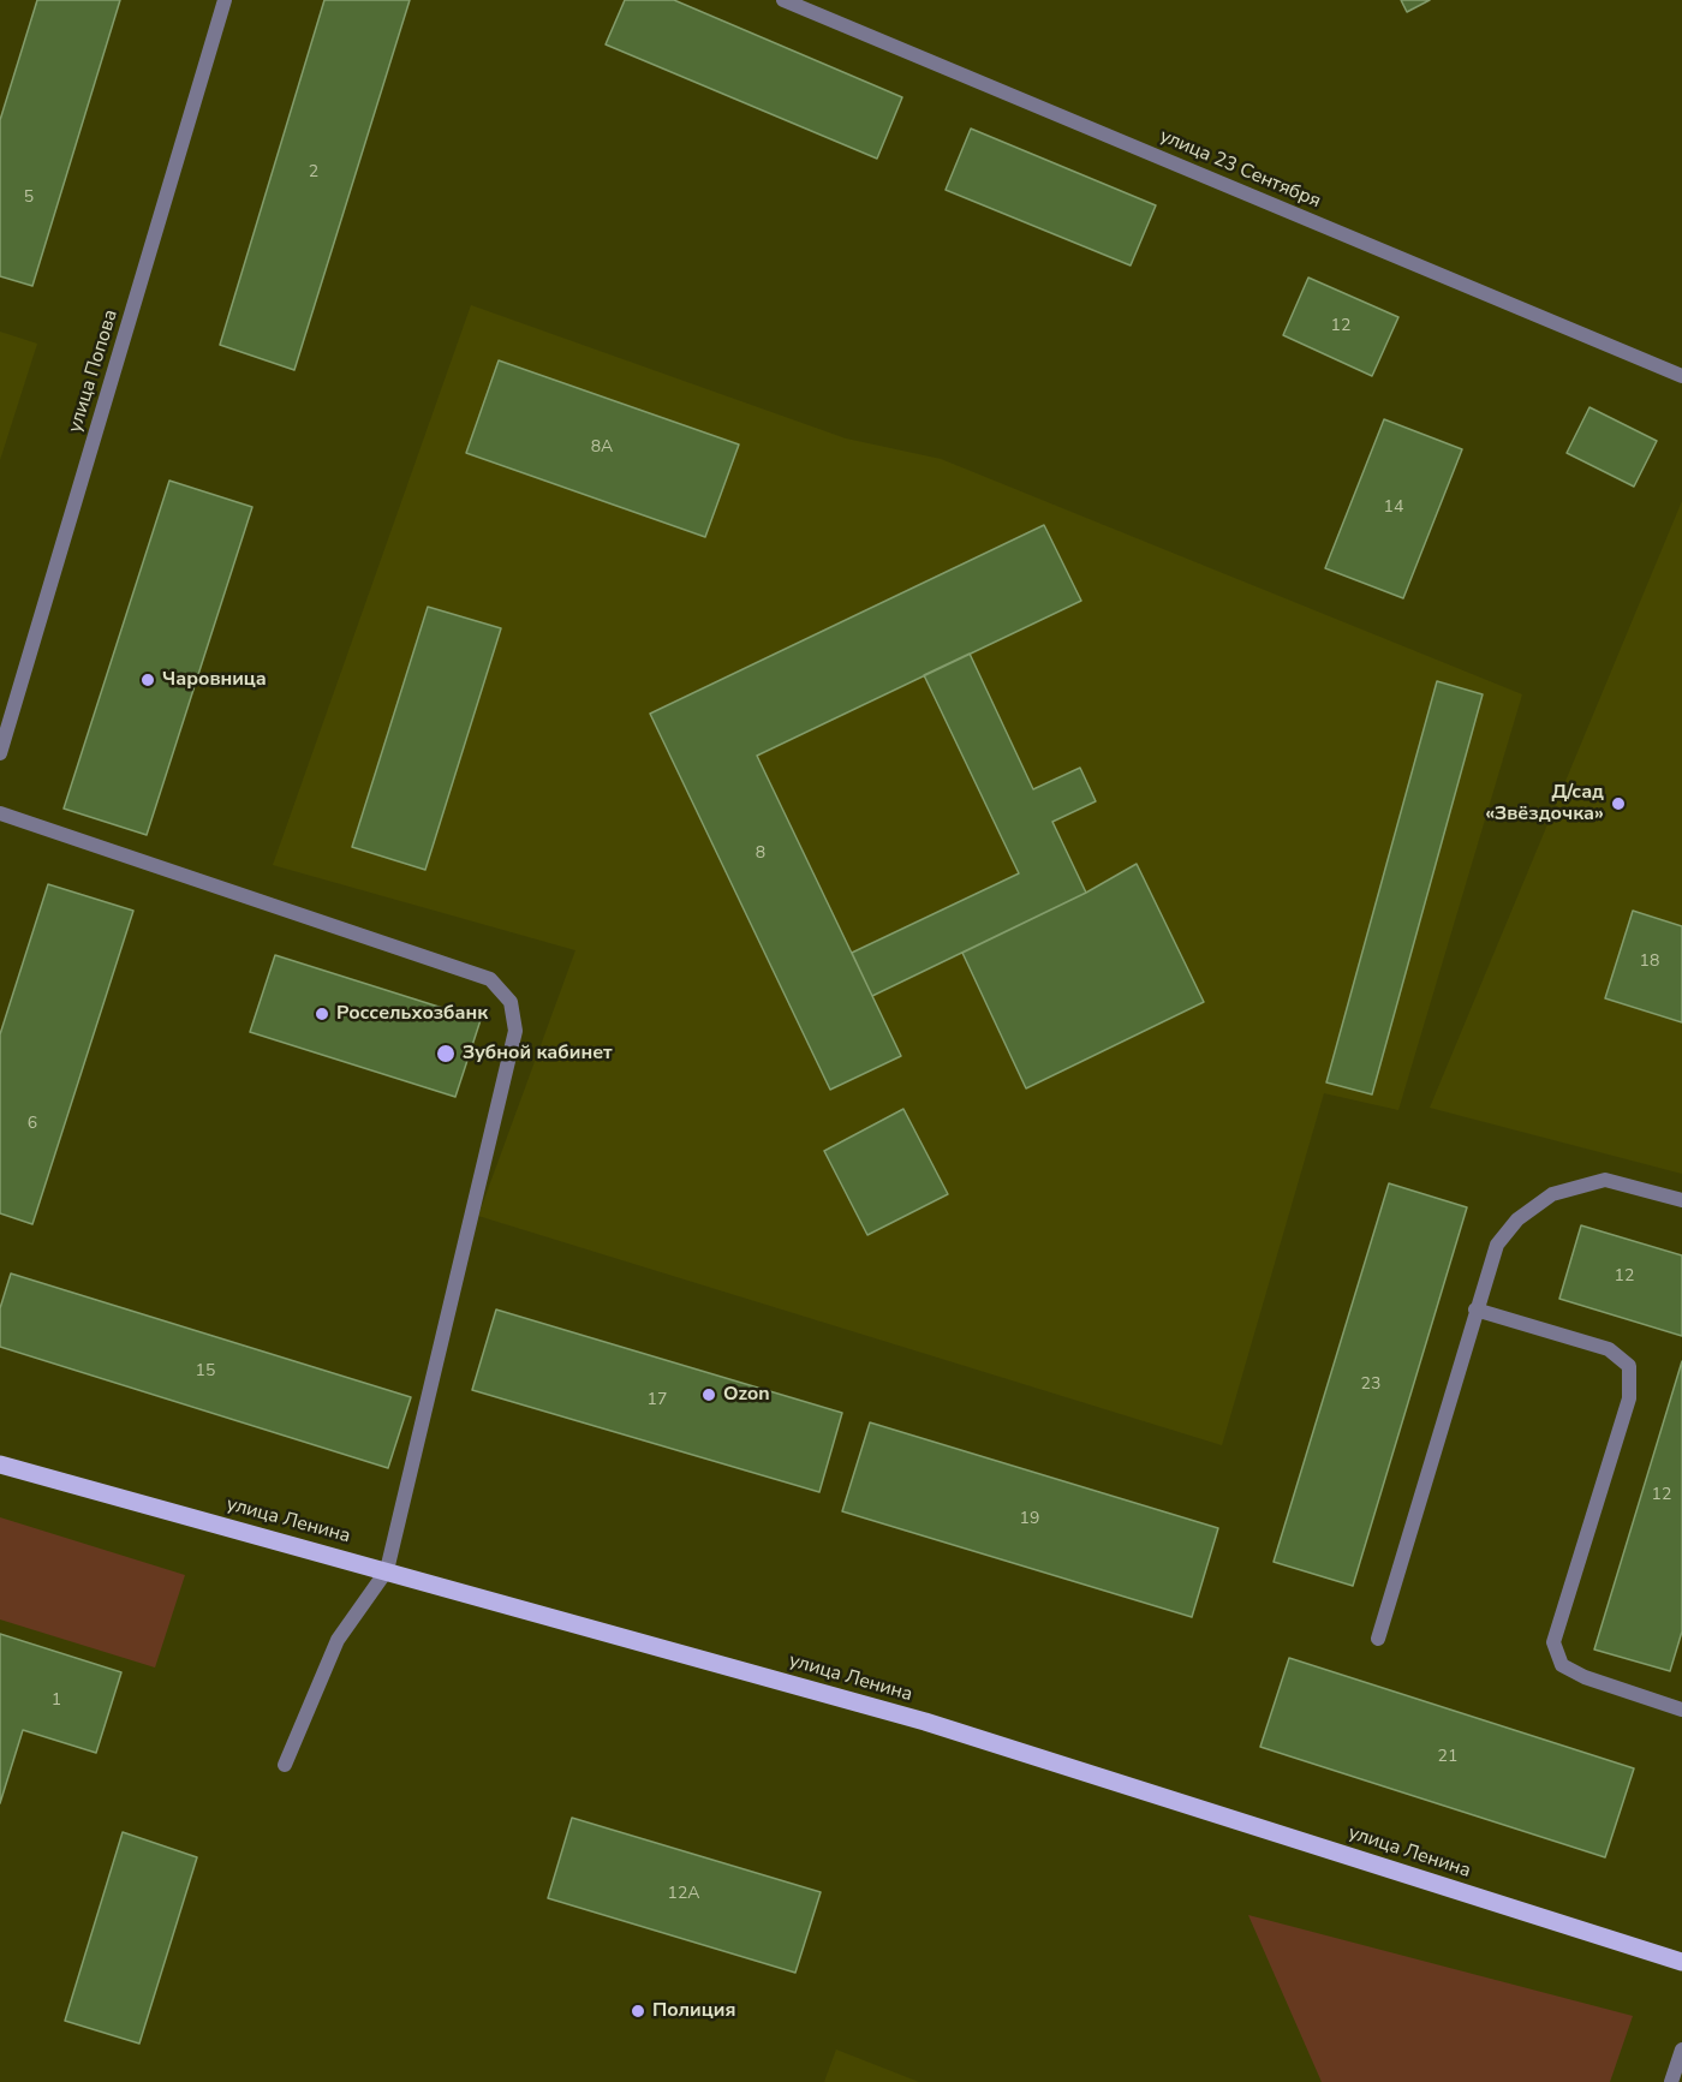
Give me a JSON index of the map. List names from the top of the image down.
{
  "streets": {
    "main road": ["улица Ленина"],
    "street": ["улица 23 Сентября", "улица Попова"]
  },
  "places": [
    "Чаровница",
    "Д/сад «Звёздочка»",
    "Россельхозбанк",
    "Зубной кабинет",
    "Ozon",
    "Полиция"
  ],
  "house_numbers": [
    "2",
    "5",
    "12",
    "8А",
    "14",
    "8",
    "18",
    "6",
    "12",
    "15",
    "23",
    "17",
    "12",
    "19",
    "1",
    "21",
    "12А"
  ]
}
